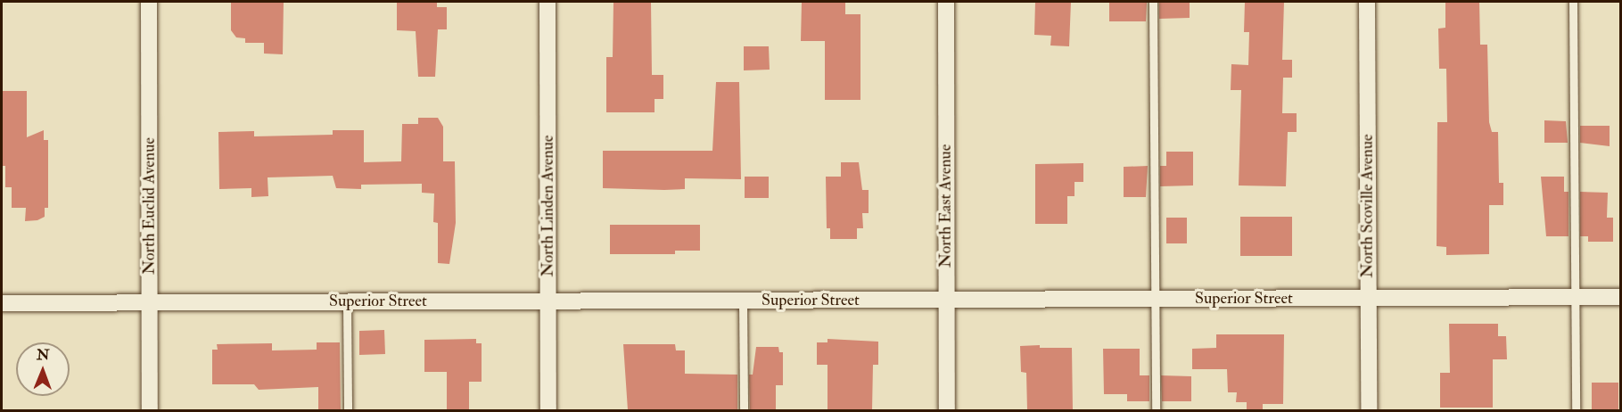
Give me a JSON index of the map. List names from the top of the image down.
{
  "streets": {
    "street": [
      "North Euclid Avenue",
      "North Linden Avenue",
      "North East Avenue",
      "North Scoville Avenue",
      "Superior Street"
    ]
  },
  "crossings": [
    ["North Euclid Avenue", "Superior Street"],
    ["North Linden Avenue", "Superior Street"],
    ["North East Avenue", "Superior Street"],
    ["North Scoville Avenue", "Superior Street"]
  ],
  "north": "top"
}
